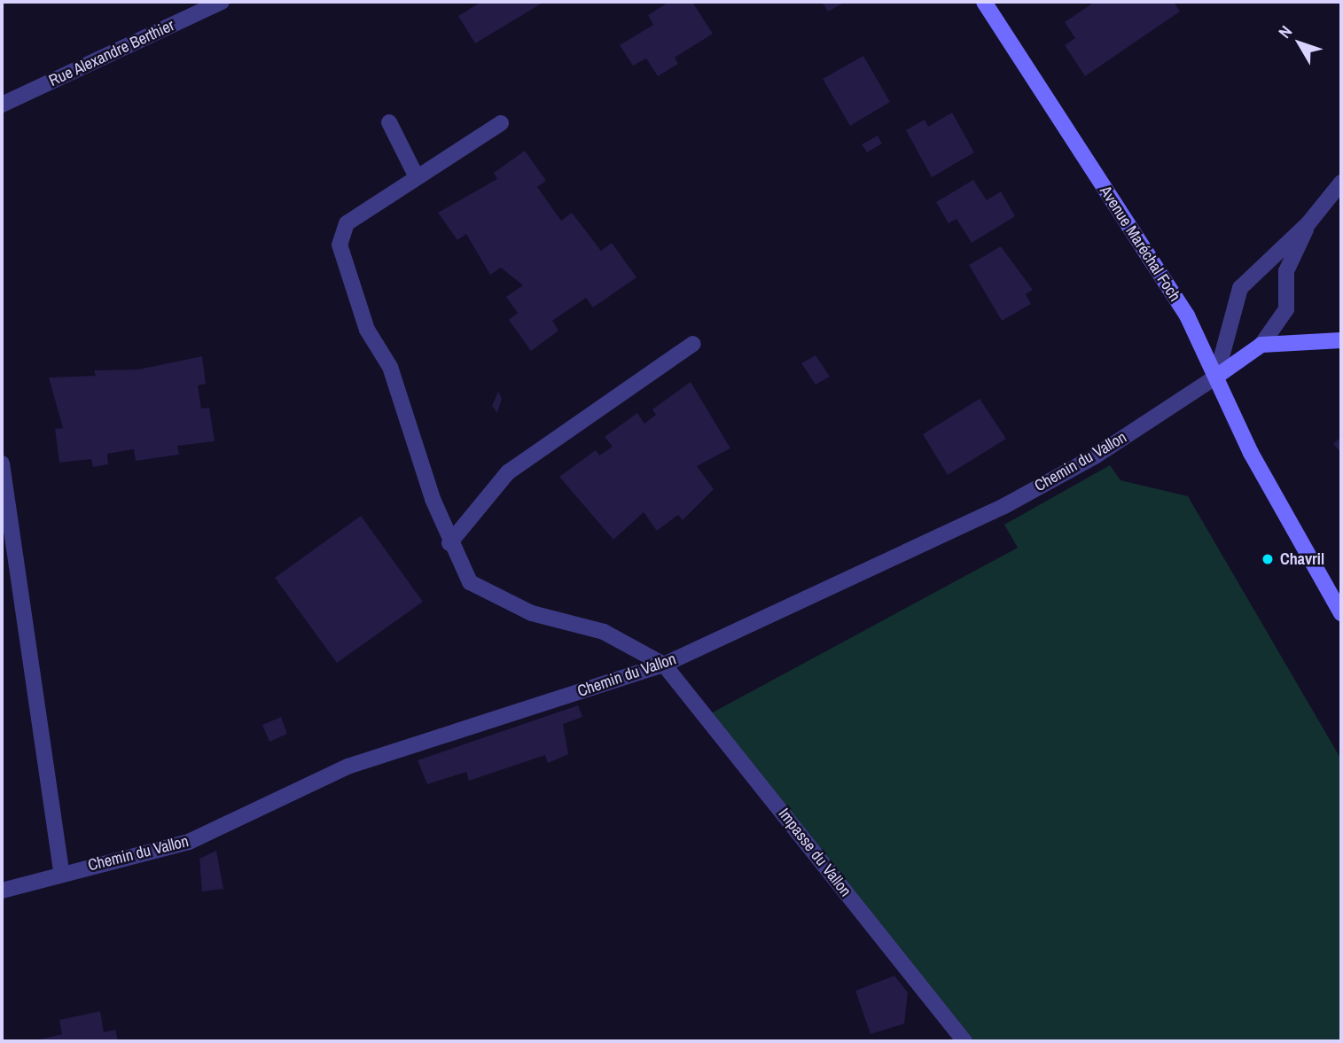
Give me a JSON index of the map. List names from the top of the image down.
{
  "streets": {
    "main road": ["Avenue Maréchal Foch"],
    "street": ["Rue Alexandre Berthier", "Chemin du Vallon", "Impasse du Vallon"]
  },
  "crossings": [
    ["Avenue Maréchal Foch", "Chemin du Vallon"],
    ["Chemin du Vallon", "Impasse du Vallon"]
  ],
  "places": ["Chavril"],
  "north": "top left"
}
